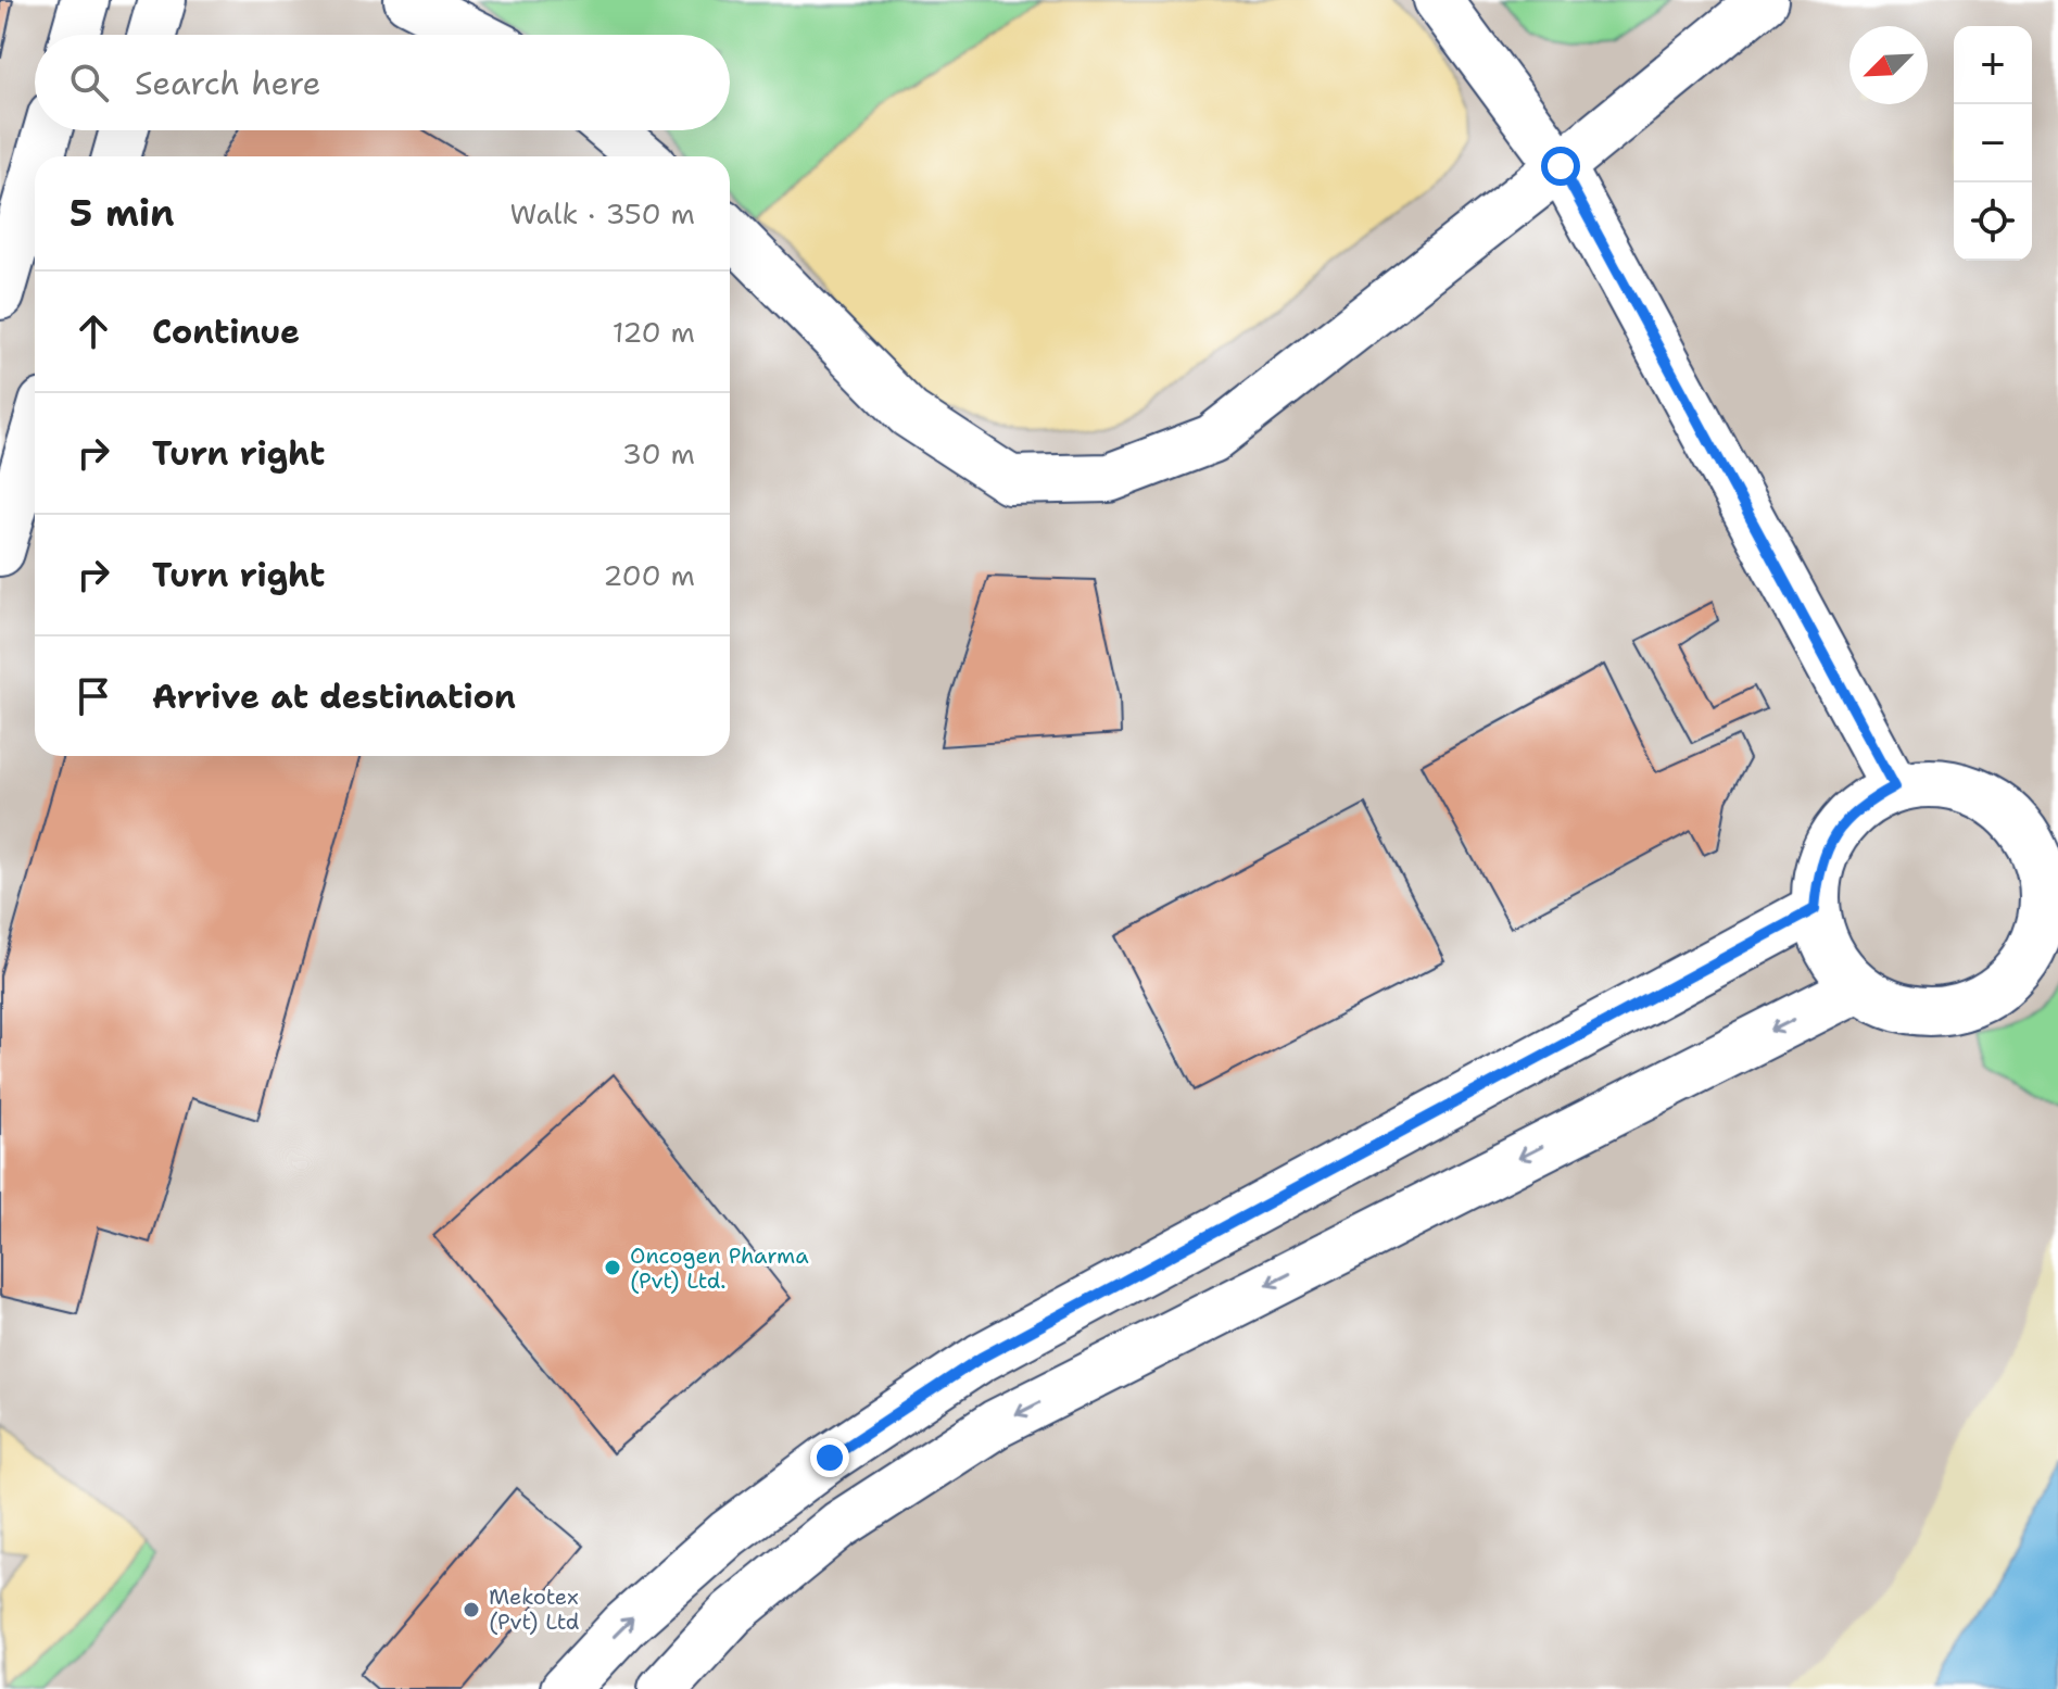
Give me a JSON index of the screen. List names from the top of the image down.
{
  "places": ["Oncogen Pharma (Pvt) Ltd.", "Mekotex (Pvt) Ltd"],
  "north": "bottom left",
  "page": {
    "map_buttons": ["+", "−"],
    "search": "Search here",
    "heading": ["5 min", "Walk · 350 m"],
    "list": [
      ["Continue", "120 m"],
      ["Turn right", "30 m"],
      ["Turn right", "200 m"],
      "Arrive at destination"
    ]
  }
}
